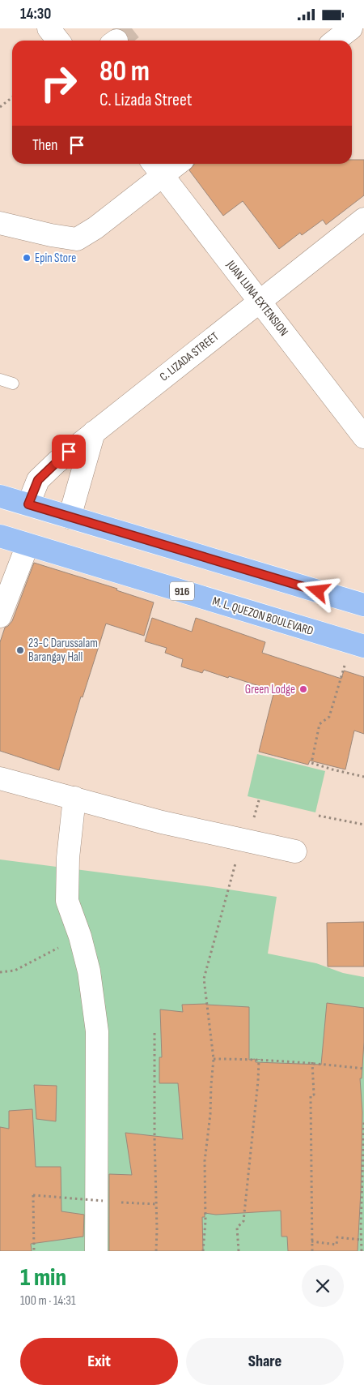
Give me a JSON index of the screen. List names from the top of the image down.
{
  "streets": {
    "main road": ["916", "M. L. QUEZON BOULEVARD"],
    "street": ["JUAN LUNA EXTENSION", "C. LIZADA STREET"]
  },
  "crossings": [
    ["JUAN LUNA EXTENSION", "C. LIZADA STREET"]
  ],
  "places": ["Epin Store", "23-C Darussalam Barangay Hall", "Green Lodge"],
  "page": {
    "status": "14:30",
    "turn": ["80 m", "C. Lizada Street"],
    "then": "Then",
    "heading": ["1 min", "100 m · 14:31"],
    "buttons": ["Exit", "Share"]
  }
}
